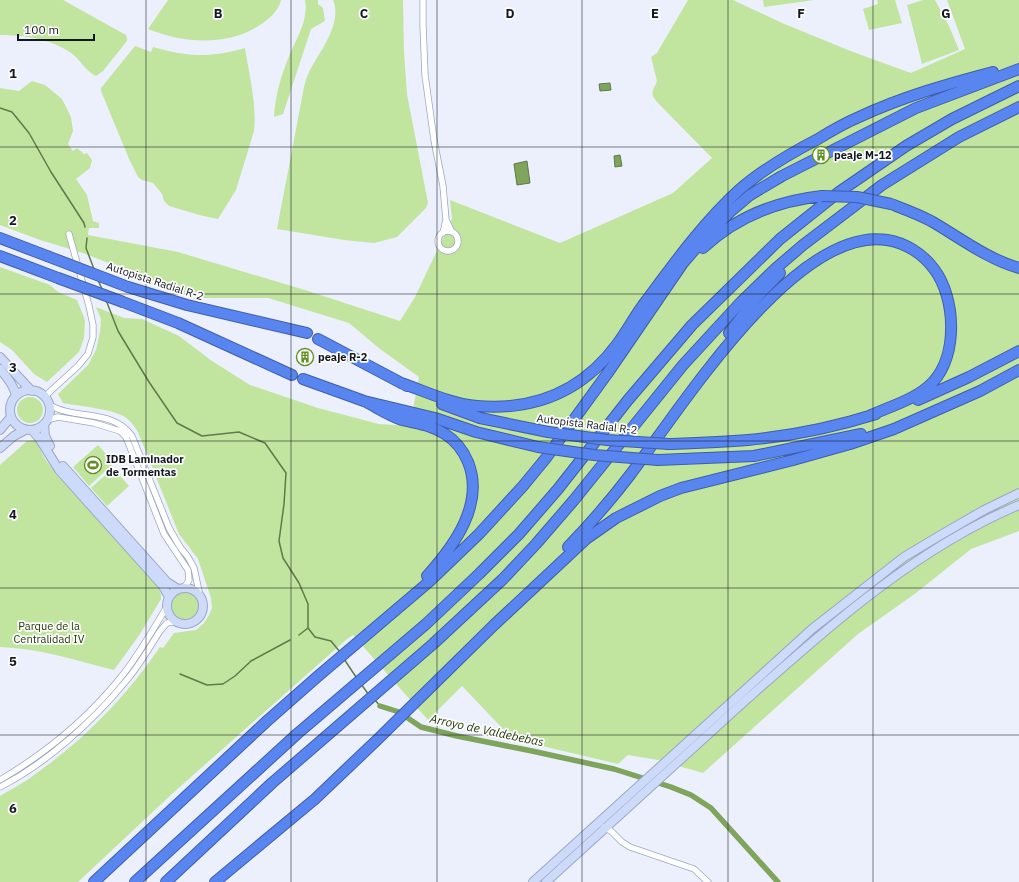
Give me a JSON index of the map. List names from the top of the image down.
{
  "streets": {
    "highway": ["Autopista Radial R-2"]
  },
  "water": ["Arroyo de Valdebebas"],
  "parks": ["Parque de la Centralidad IV"],
  "places": {
    "building": ["peaje M-12", "peaje R-2"],
    "sports": ["IDB Laminador de Tormentas"]
  },
  "scale_bar": "100 m",
  "grid": {
    "columns": [
      "B",
      "C",
      "D",
      "E",
      "F",
      "G"
    ],
    "rows": [
      "1",
      "2",
      "3",
      "4",
      "5",
      "6"
    ]
  }
}
